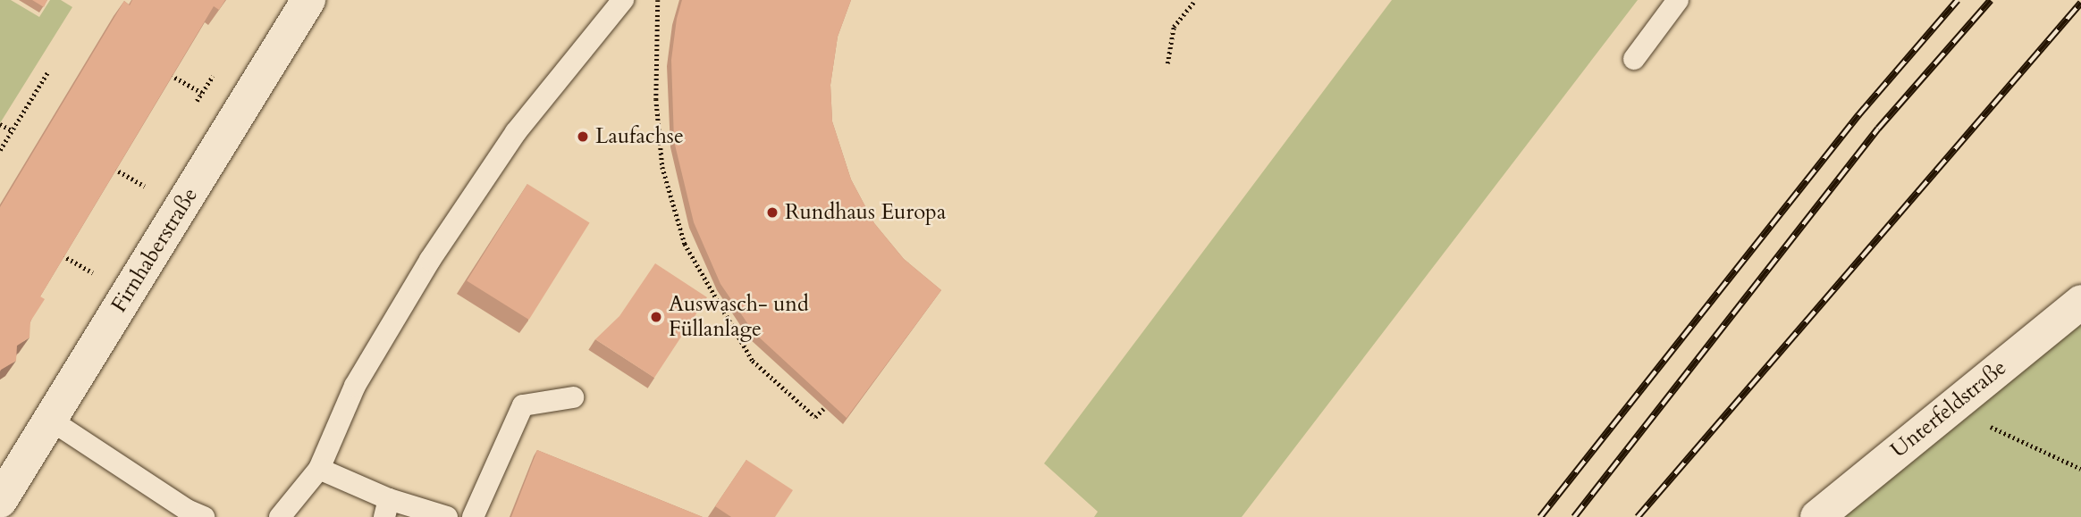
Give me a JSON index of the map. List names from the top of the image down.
{
  "streets": {
    "street": ["Firnhaberstraße", "Unterfeldstraße"]
  },
  "places": ["Laufachse", "Rundhaus Europa", "Auswasch- und Füllanlage"]
}
